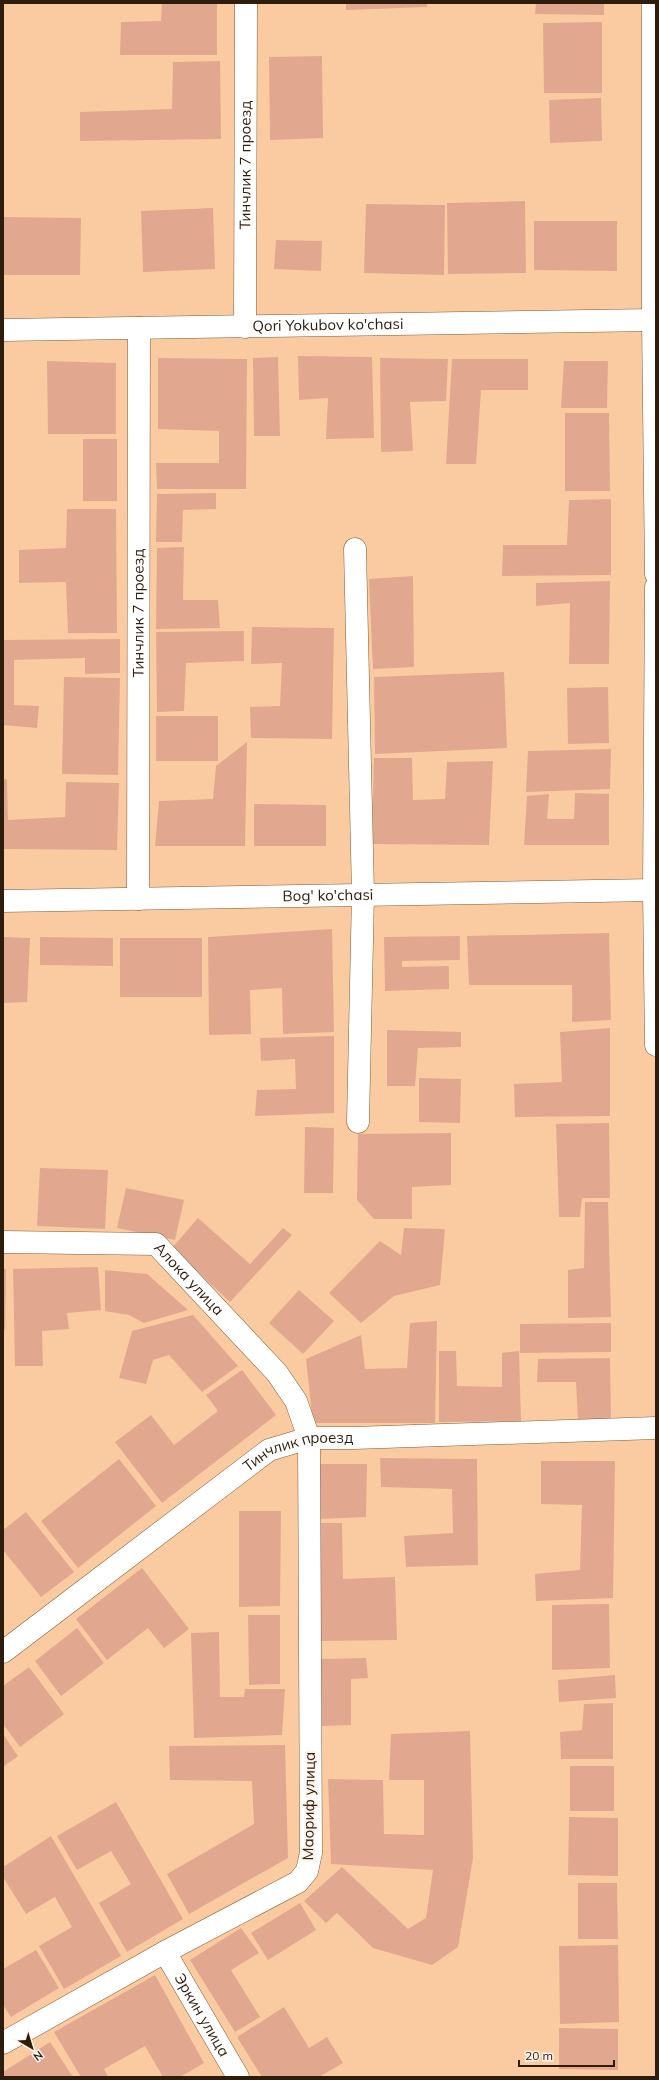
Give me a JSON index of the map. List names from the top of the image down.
{
  "streets": {
    "street": [
      "Тинчлик 7 проезд",
      "Qori Yokubov ko'chasi",
      "Bog' ko'chasi",
      "Алока улица",
      "Тинчлик проезд",
      "Маориф улица",
      "Эркин улица"
    ]
  },
  "crossings": [
    ["Тинчлик 7 проезд", "Qori Yokubov ko'chasi"],
    ["Тинчлик 7 проезд", "Bog' ko'chasi"],
    ["Алока улица", "Тинчлик проезд"],
    ["Алока улица", "Маориф улица"],
    ["Тинчлик проезд", "Маориф улица"],
    ["Маориф улица", "Эркин улица"]
  ],
  "scale_bar": "20 m",
  "north": "bottom right"
}
